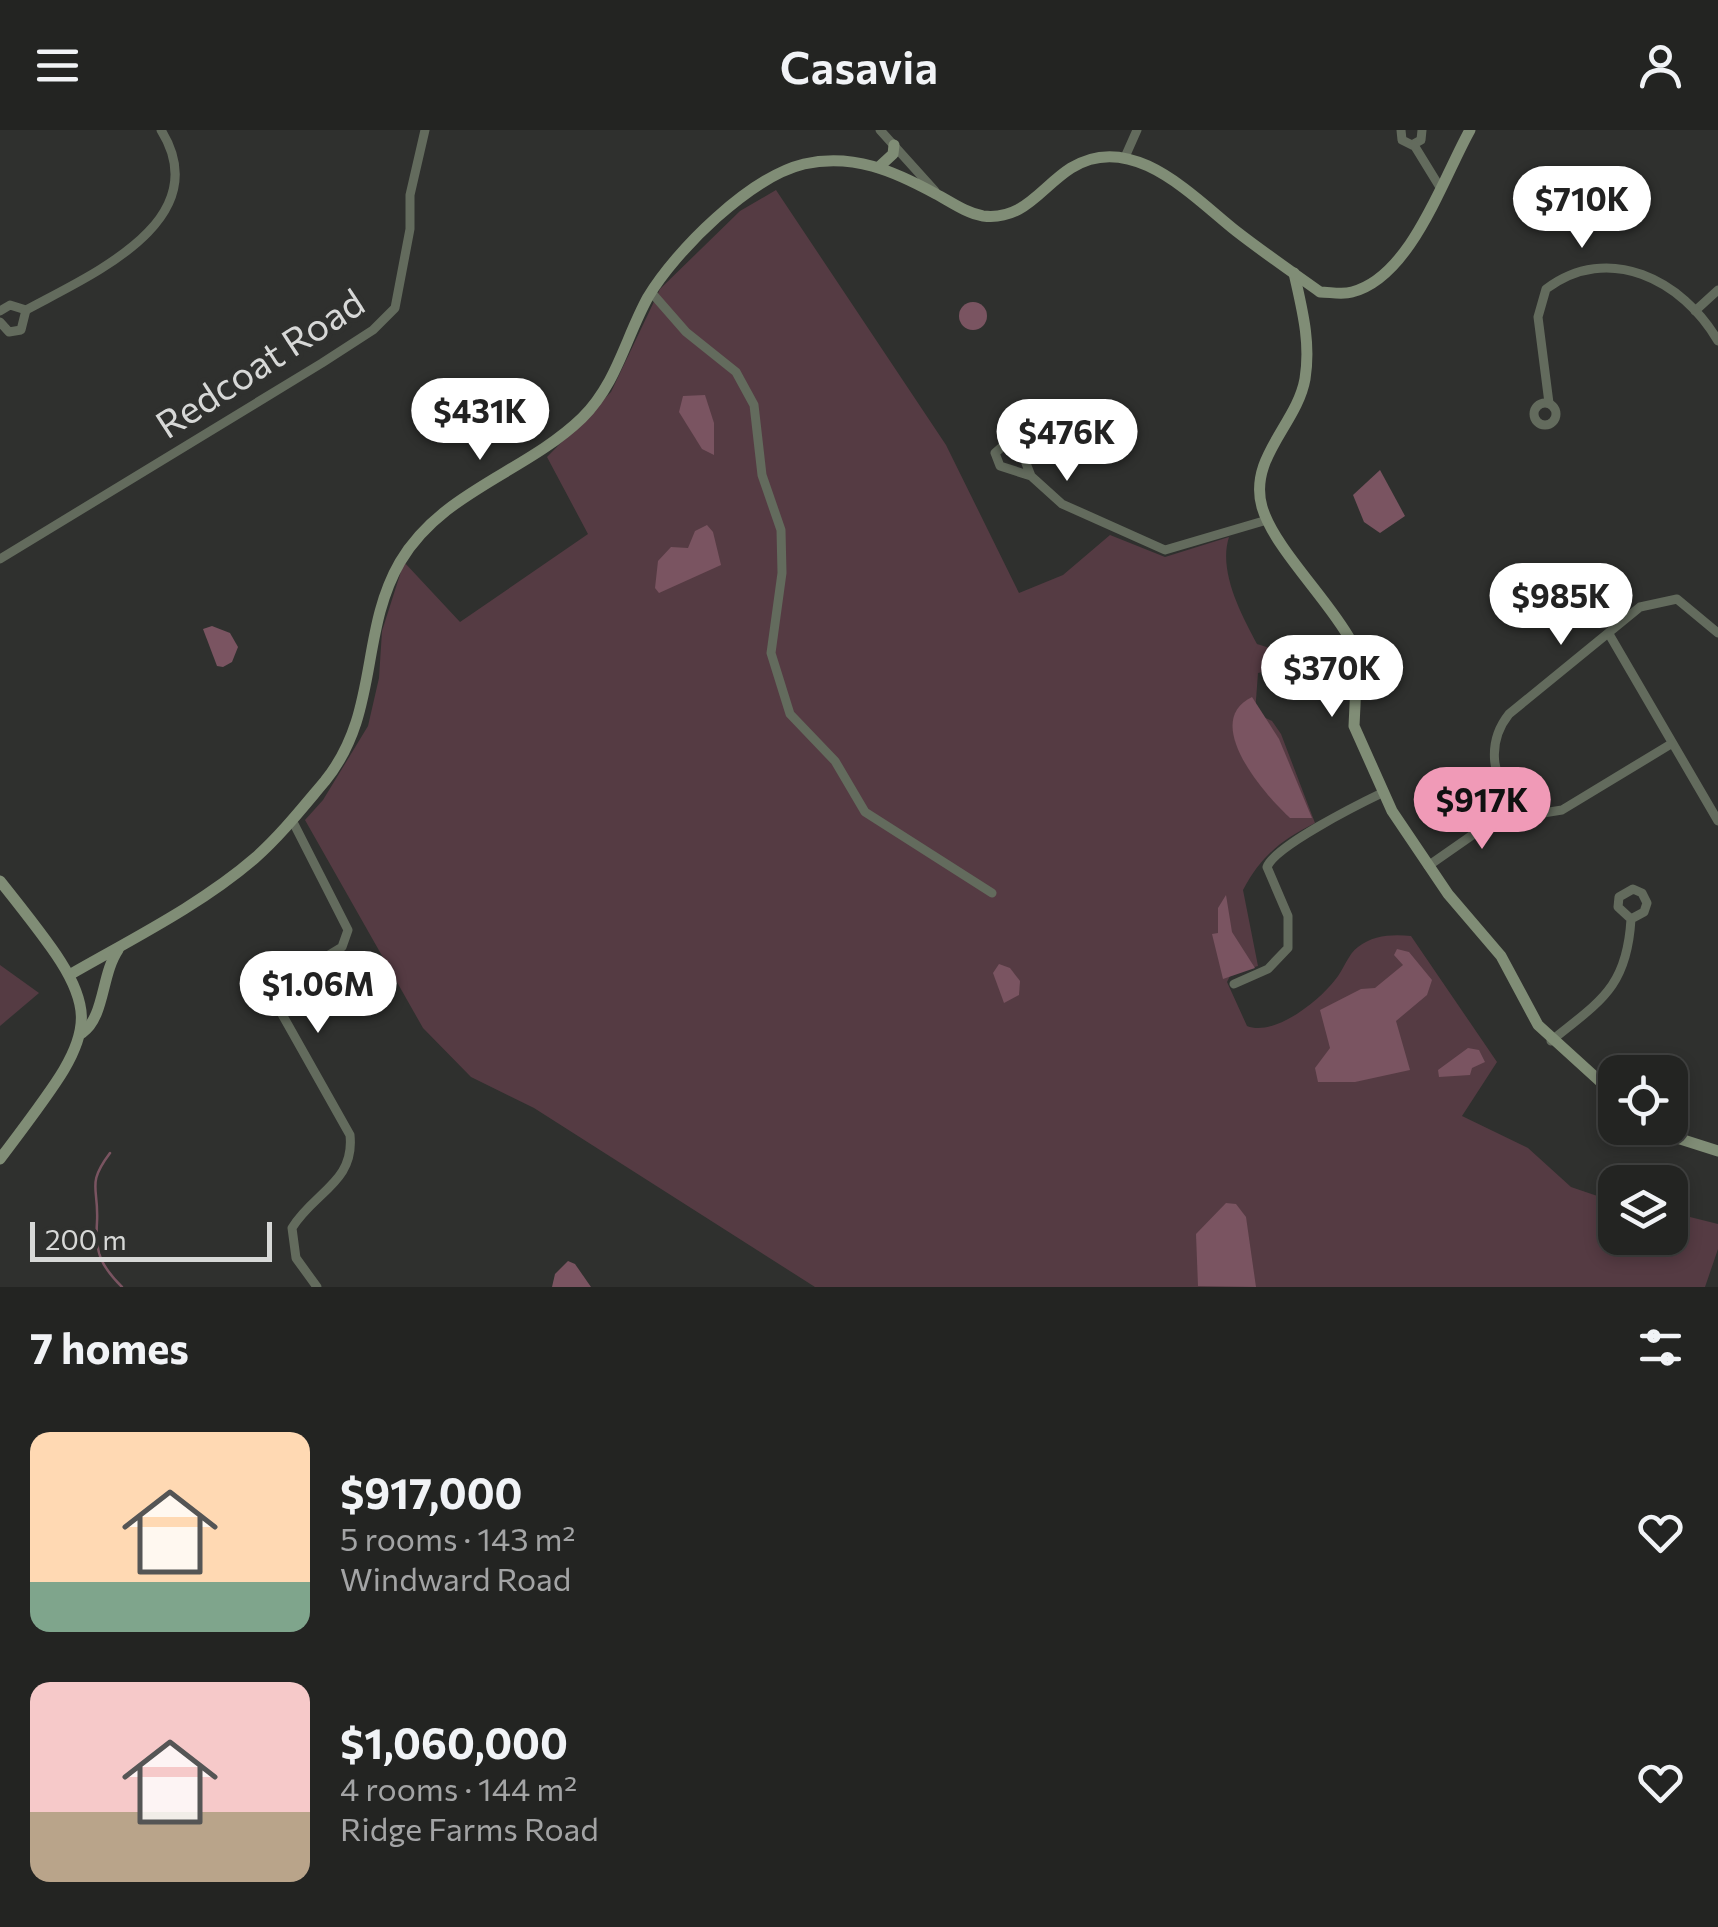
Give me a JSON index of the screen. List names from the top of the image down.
{
  "streets": {
    "street": ["Redcoat Road"]
  },
  "scale_bar": "200 m",
  "page": {
    "header": "Casavia",
    "price": [
      "$710K",
      "$431K",
      "$476K",
      "$985K",
      "$370K",
      "$917K",
      "$1.06M"
    ],
    "scale": "200 m",
    "heading": "7 homes",
    "list": [
      {
        "name": "$917,000",
        "note": "5 rooms · 143 m² · Windward Road"
      },
      {
        "name": "$1,060,000",
        "note": "4 rooms · 144 m² · Ridge Farms Road"
      }
    ]
  }
}
